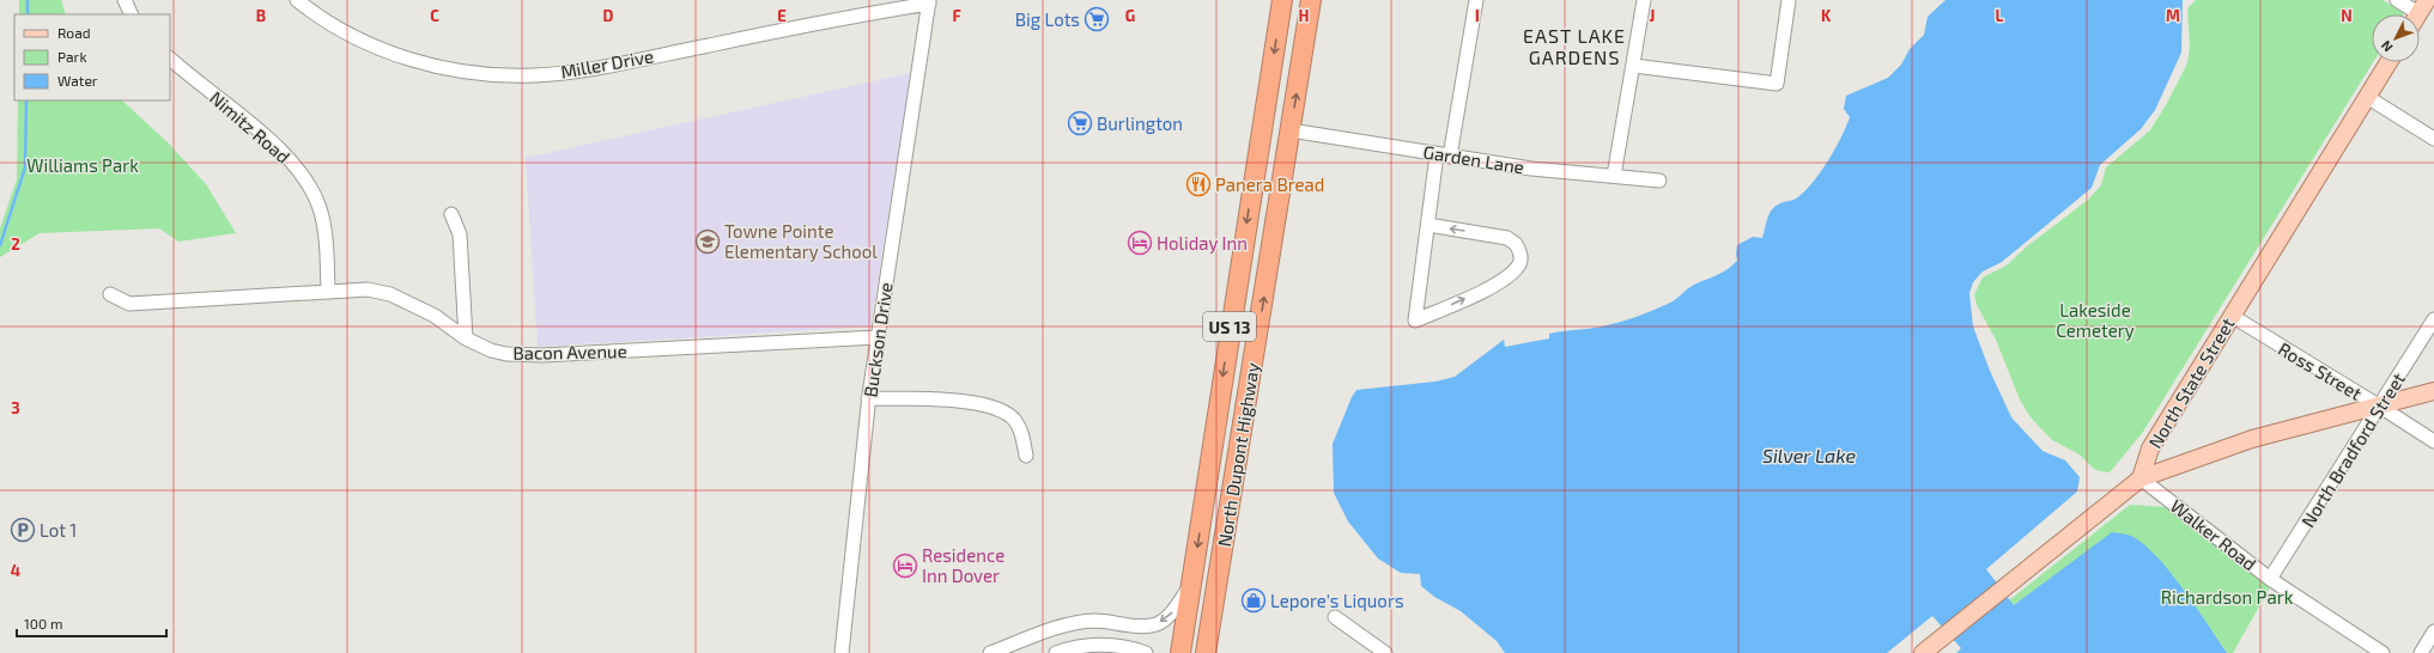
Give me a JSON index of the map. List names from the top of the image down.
{
  "streets": {
    "highway": ["US 13", "North Dupont Highway"],
    "main road": ["North State Street"],
    "street": [
      "Miller Drive",
      "Nimitz Road",
      "Garden Lane",
      "Buckson Drive",
      "Bacon Avenue",
      "Ross Street",
      "North Bradford Street",
      "Walker Road"
    ]
  },
  "crossings": [
    ["Miller Drive", "Buckson Drive"],
    ["Nimitz Road", "Bacon Avenue"],
    ["Garden Lane", "North Dupont Highway"],
    ["Buckson Drive", "Bacon Avenue"],
    ["Ross Street", "North State Street"],
    ["Ross Street", "North Bradford Street"],
    ["North State Street", "Walker Road"],
    ["North Bradford Street", "Walker Road"]
  ],
  "districts": ["EAST LAKE GARDENS"],
  "water": ["Silver Lake"],
  "parks": ["Williams Park", "Lakeside Cemetery", "Richardson Park"],
  "places": {
    "supermarket": ["Big Lots", "Burlington"],
    "restaurant": ["Panera Bread"],
    "school or university": ["Towne Pointe Elementary School"],
    "hotel": ["Holiday Inn", "Residence Inn Dover"],
    "parking": ["Lot 1"],
    "shop": ["Lepore's Liquors"]
  },
  "legend": ["Road", "Park", "Water"],
  "scale_bar": "100 m",
  "north": "bottom left",
  "grid": {
    "columns": [
      "B",
      "C",
      "D",
      "E",
      "F",
      "G",
      "H",
      "I",
      "J",
      "K",
      "L",
      "M",
      "N"
    ],
    "rows": ["2", "3", "4"]
  }
}
